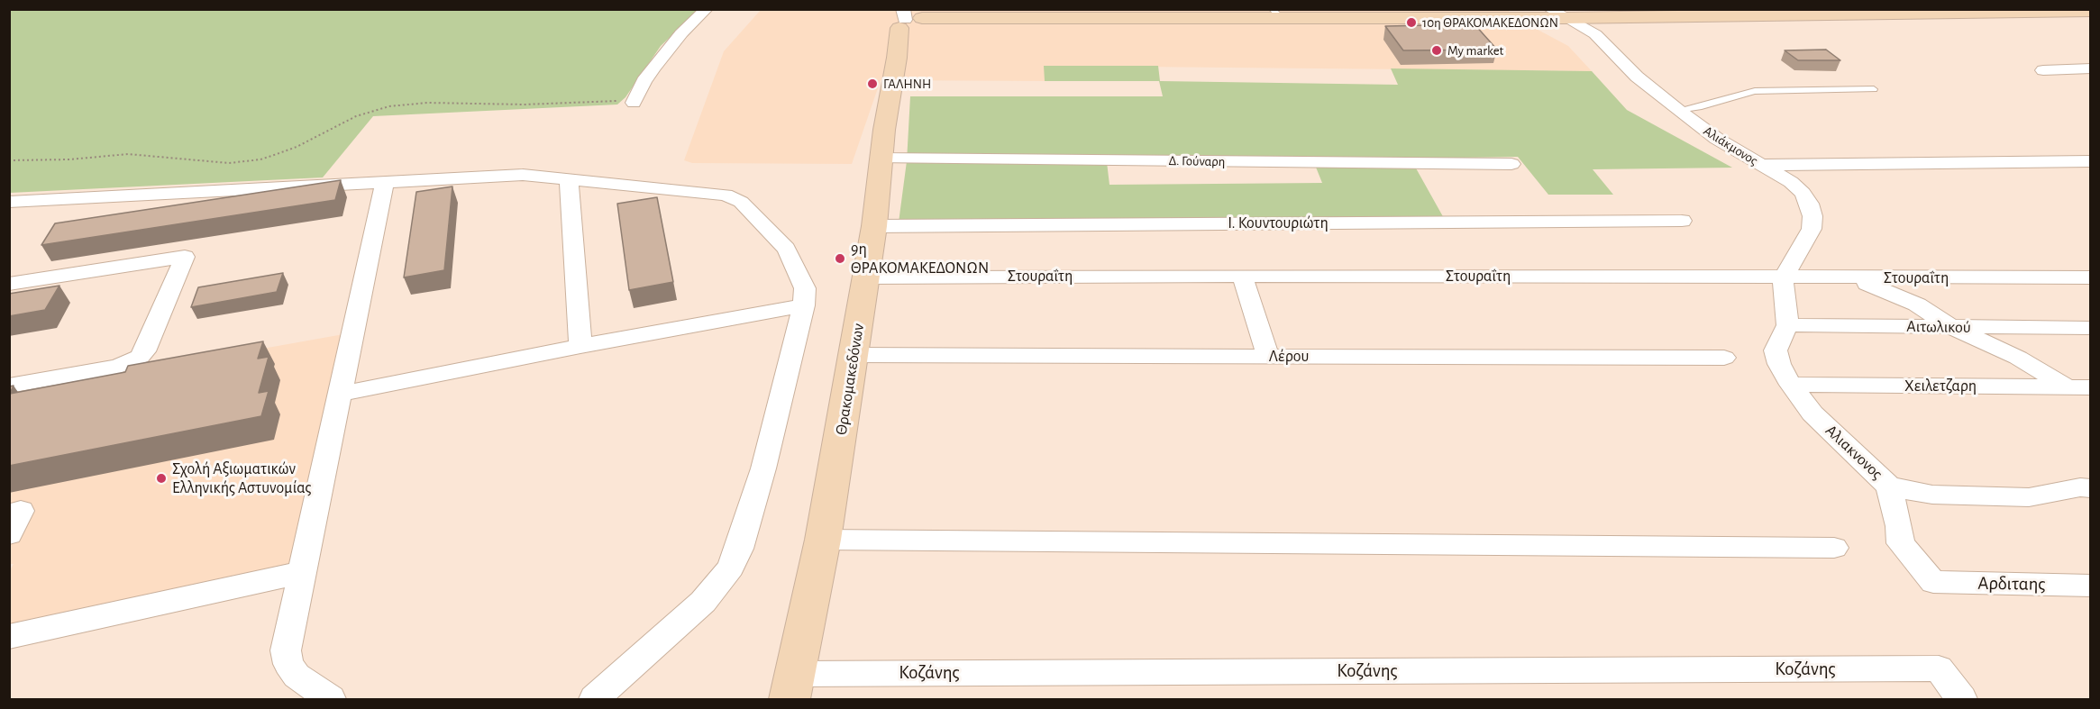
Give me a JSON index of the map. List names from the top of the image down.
{
  "streets": {
    "main road": ["Θρακομακεδόνων"],
    "street": [
      "Αλιάκμονος",
      "Δ. Γούναρη",
      "Ι. Κουντουριώτη",
      "Στουραΐτη",
      "Αιτωλικού",
      "Λέρου",
      "Χειλετζαρη",
      "Αλιακνονος",
      "Αρδιταης",
      "Κοζάνης"
    ]
  },
  "crossings": [
    ["Αλιάκμονος", "Στουραΐτη"],
    ["Αλιάκμονος", "Θρακομακεδόνων"],
    ["Δ. Γούναρη", "Θρακομακεδόνων"],
    ["Ι. Κουντουριώτη", "Θρακομακεδόνων"],
    ["Στουραΐτη", "Θρακομακεδόνων"],
    ["Αιτωλικού", "Αλιακνονος"],
    ["Λέρου", "Θρακομακεδόνων"],
    ["Θρακομακεδόνων", "Κοζάνης"],
    ["Χειλετζαρη", "Αλιακνονος"],
    ["Αλιακνονος", "Αρδιταης"]
  ],
  "places": [
    "10η ΘΡΑΚΟΜΑΚΕΔΟΝΩΝ",
    "My market",
    "ΓΑΛΗΝΗ",
    "9η ΘΡΑΚΟΜΑΚΕΔΟΝΩΝ",
    "Σχολή Αξιωματικών Ελληνικής Αστυνομίας"
  ]
}
